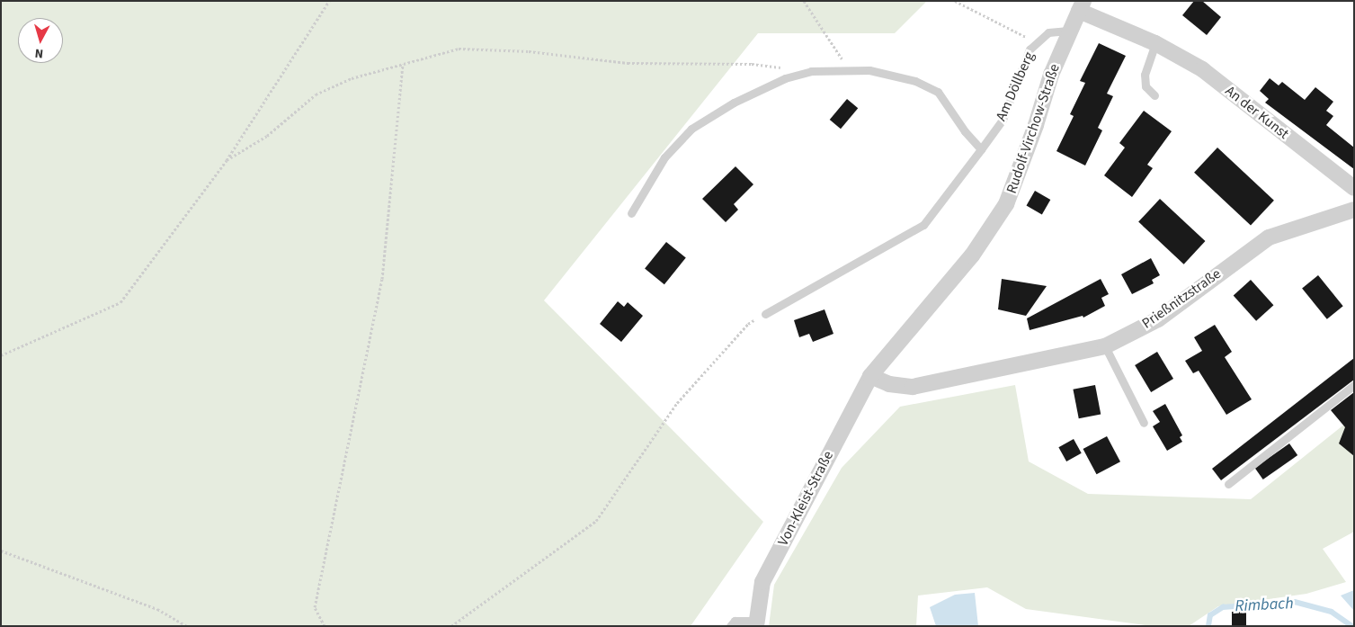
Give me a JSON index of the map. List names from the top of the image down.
{
  "streets": {
    "street": [
      "An der Kunst",
      "Rudolf-Virchow-Straße",
      "Prießnitzstraße",
      "Von-Kleist-Straße"
    ],
    "lane": ["Am Döllberg"]
  },
  "crossings": [
    ["Am Döllberg", "Rudolf-Virchow-Straße"],
    ["An der Kunst", "Rudolf-Virchow-Straße"],
    ["Rudolf-Virchow-Straße", "Prießnitzstraße"],
    ["Rudolf-Virchow-Straße", "Von-Kleist-Straße"],
    ["Prießnitzstraße", "Von-Kleist-Straße"]
  ],
  "water": ["Rimbach"],
  "north": "bottom"
}
